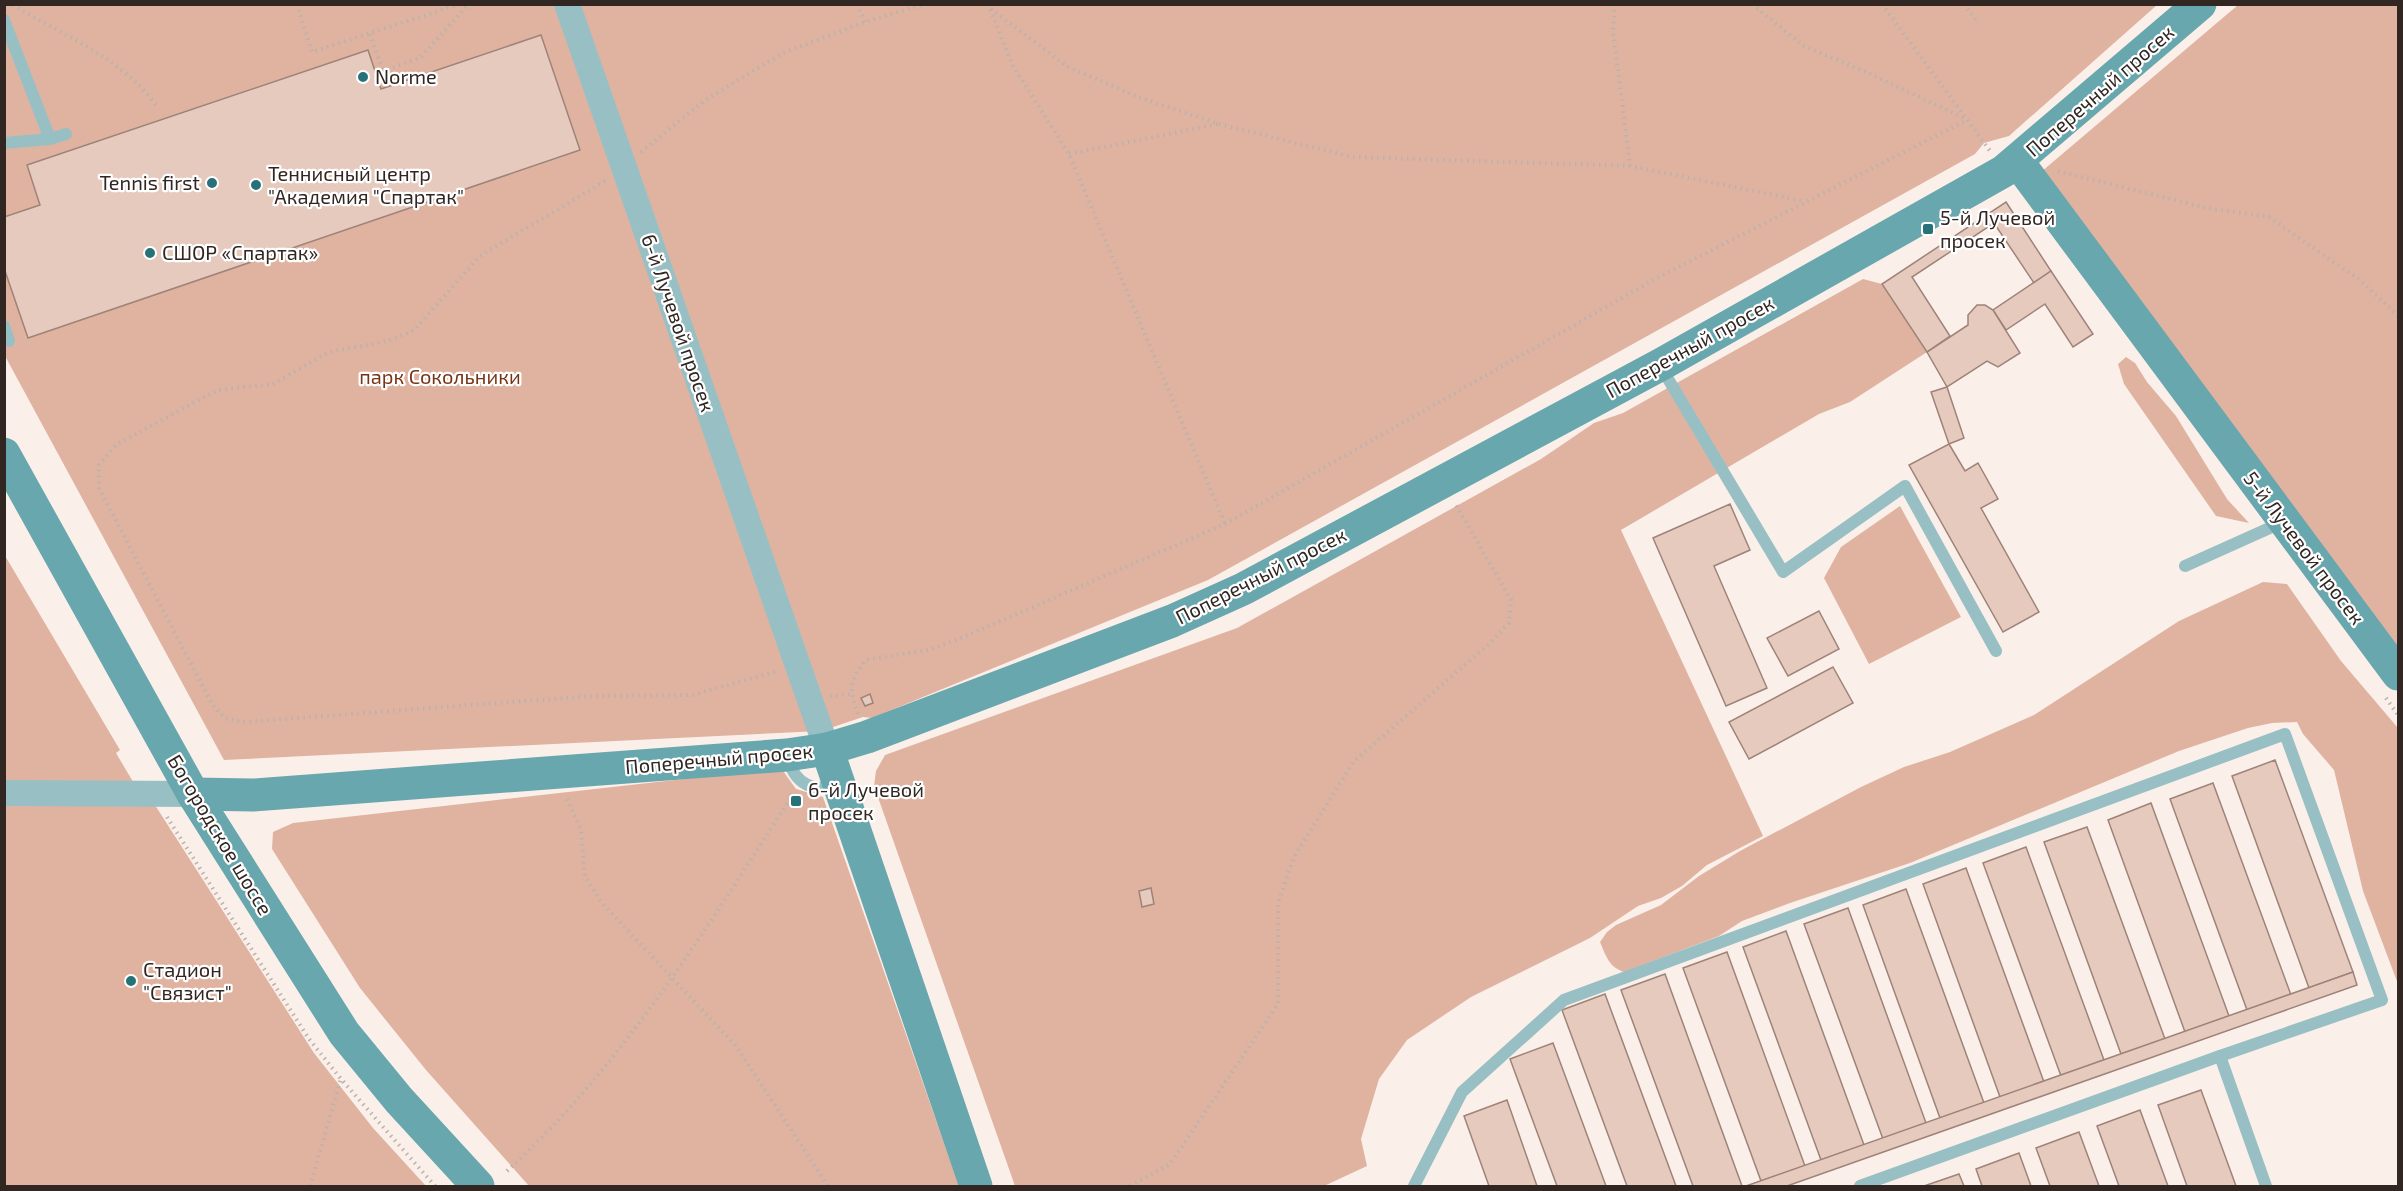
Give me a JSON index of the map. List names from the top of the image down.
{
  "streets": {
    "street": [
      "Поперечный просек",
      "6-й Лучевой просек",
      "5-й Лучевой просек",
      "Богородское шоссе"
    ]
  },
  "crossings": [
    ["Поперечный просек", "6-й Лучевой просек"],
    ["Поперечный просек", "5-й Лучевой просек"],
    ["Поперечный просек", "Богородское шоссе"]
  ],
  "parks": ["парк Сокольники"],
  "places": {
    "other": [
      "Norme",
      "Tennis first",
      "Теннисный центр \"Академия \"Спартак\"",
      "СШОР «Спартак»",
      "Стадион \"Связист\""
    ],
    "transit": ["5-й Лучевой просек", "6-й Лучевой просек"]
  }
}
